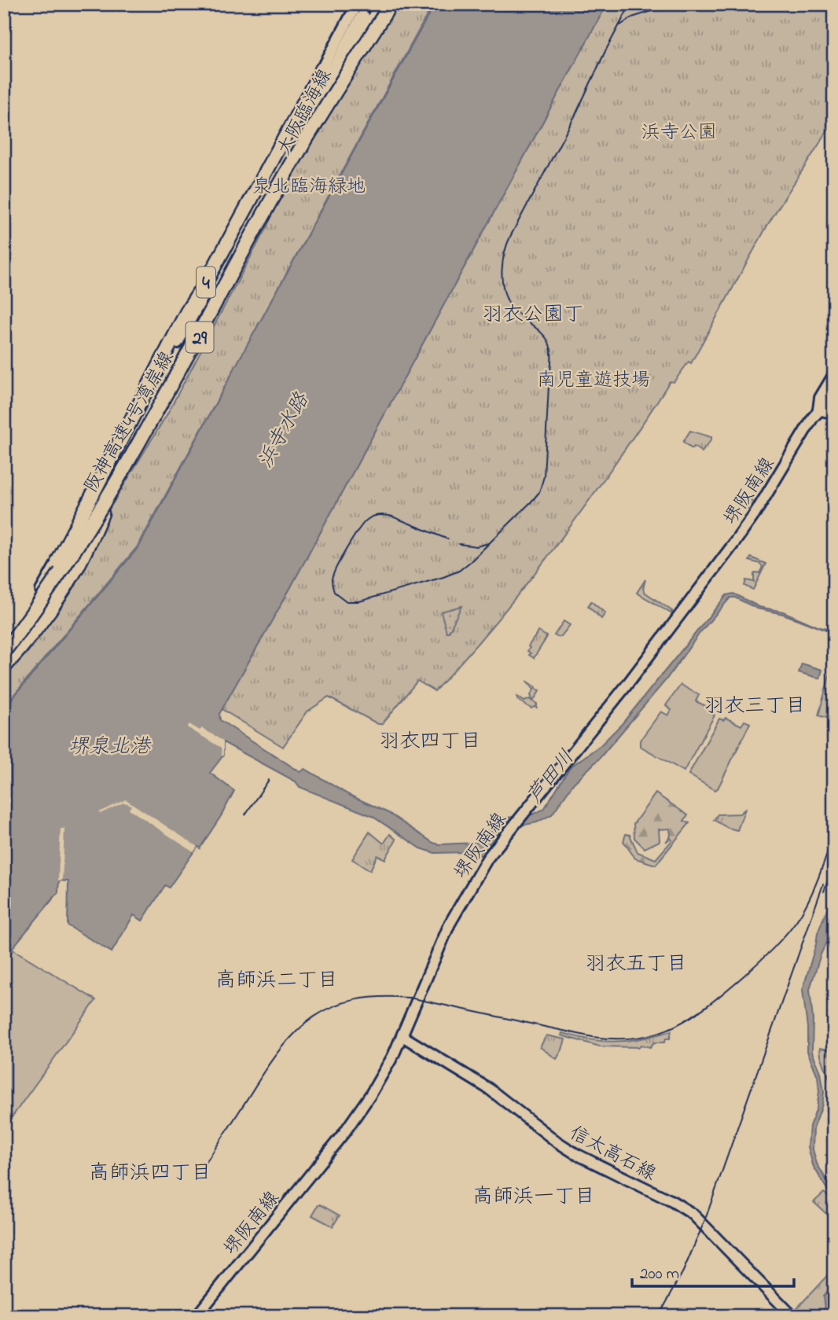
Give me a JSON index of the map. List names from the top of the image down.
{
  "streets": {
    "highway": ["4", "阪神高速4号湾岸線"],
    "main road": [
      "大阪臨海線",
      "29",
      "堺阪南線",
      "信太高石線"
    ]
  },
  "crossings": [
    ["大阪臨海線", "4"],
    ["大阪臨海線", "阪神高速4号湾岸線"],
    ["4", "阪神高速4号湾岸線"],
    ["堺阪南線", "信太高石線"]
  ],
  "districts": [
    "羽衣公園丁",
    "羽衣三丁目",
    "羽衣四丁目",
    "羽衣五丁目",
    "高師浜二丁目",
    "高師浜四丁目",
    "高師浜一丁目"
  ],
  "water": ["浜寺水路", "堺泉北港", "芦田川"],
  "parks": ["浜寺公園", "泉北臨海緑地", "南児童遊技場"],
  "scale_bar": "200 m"
}
